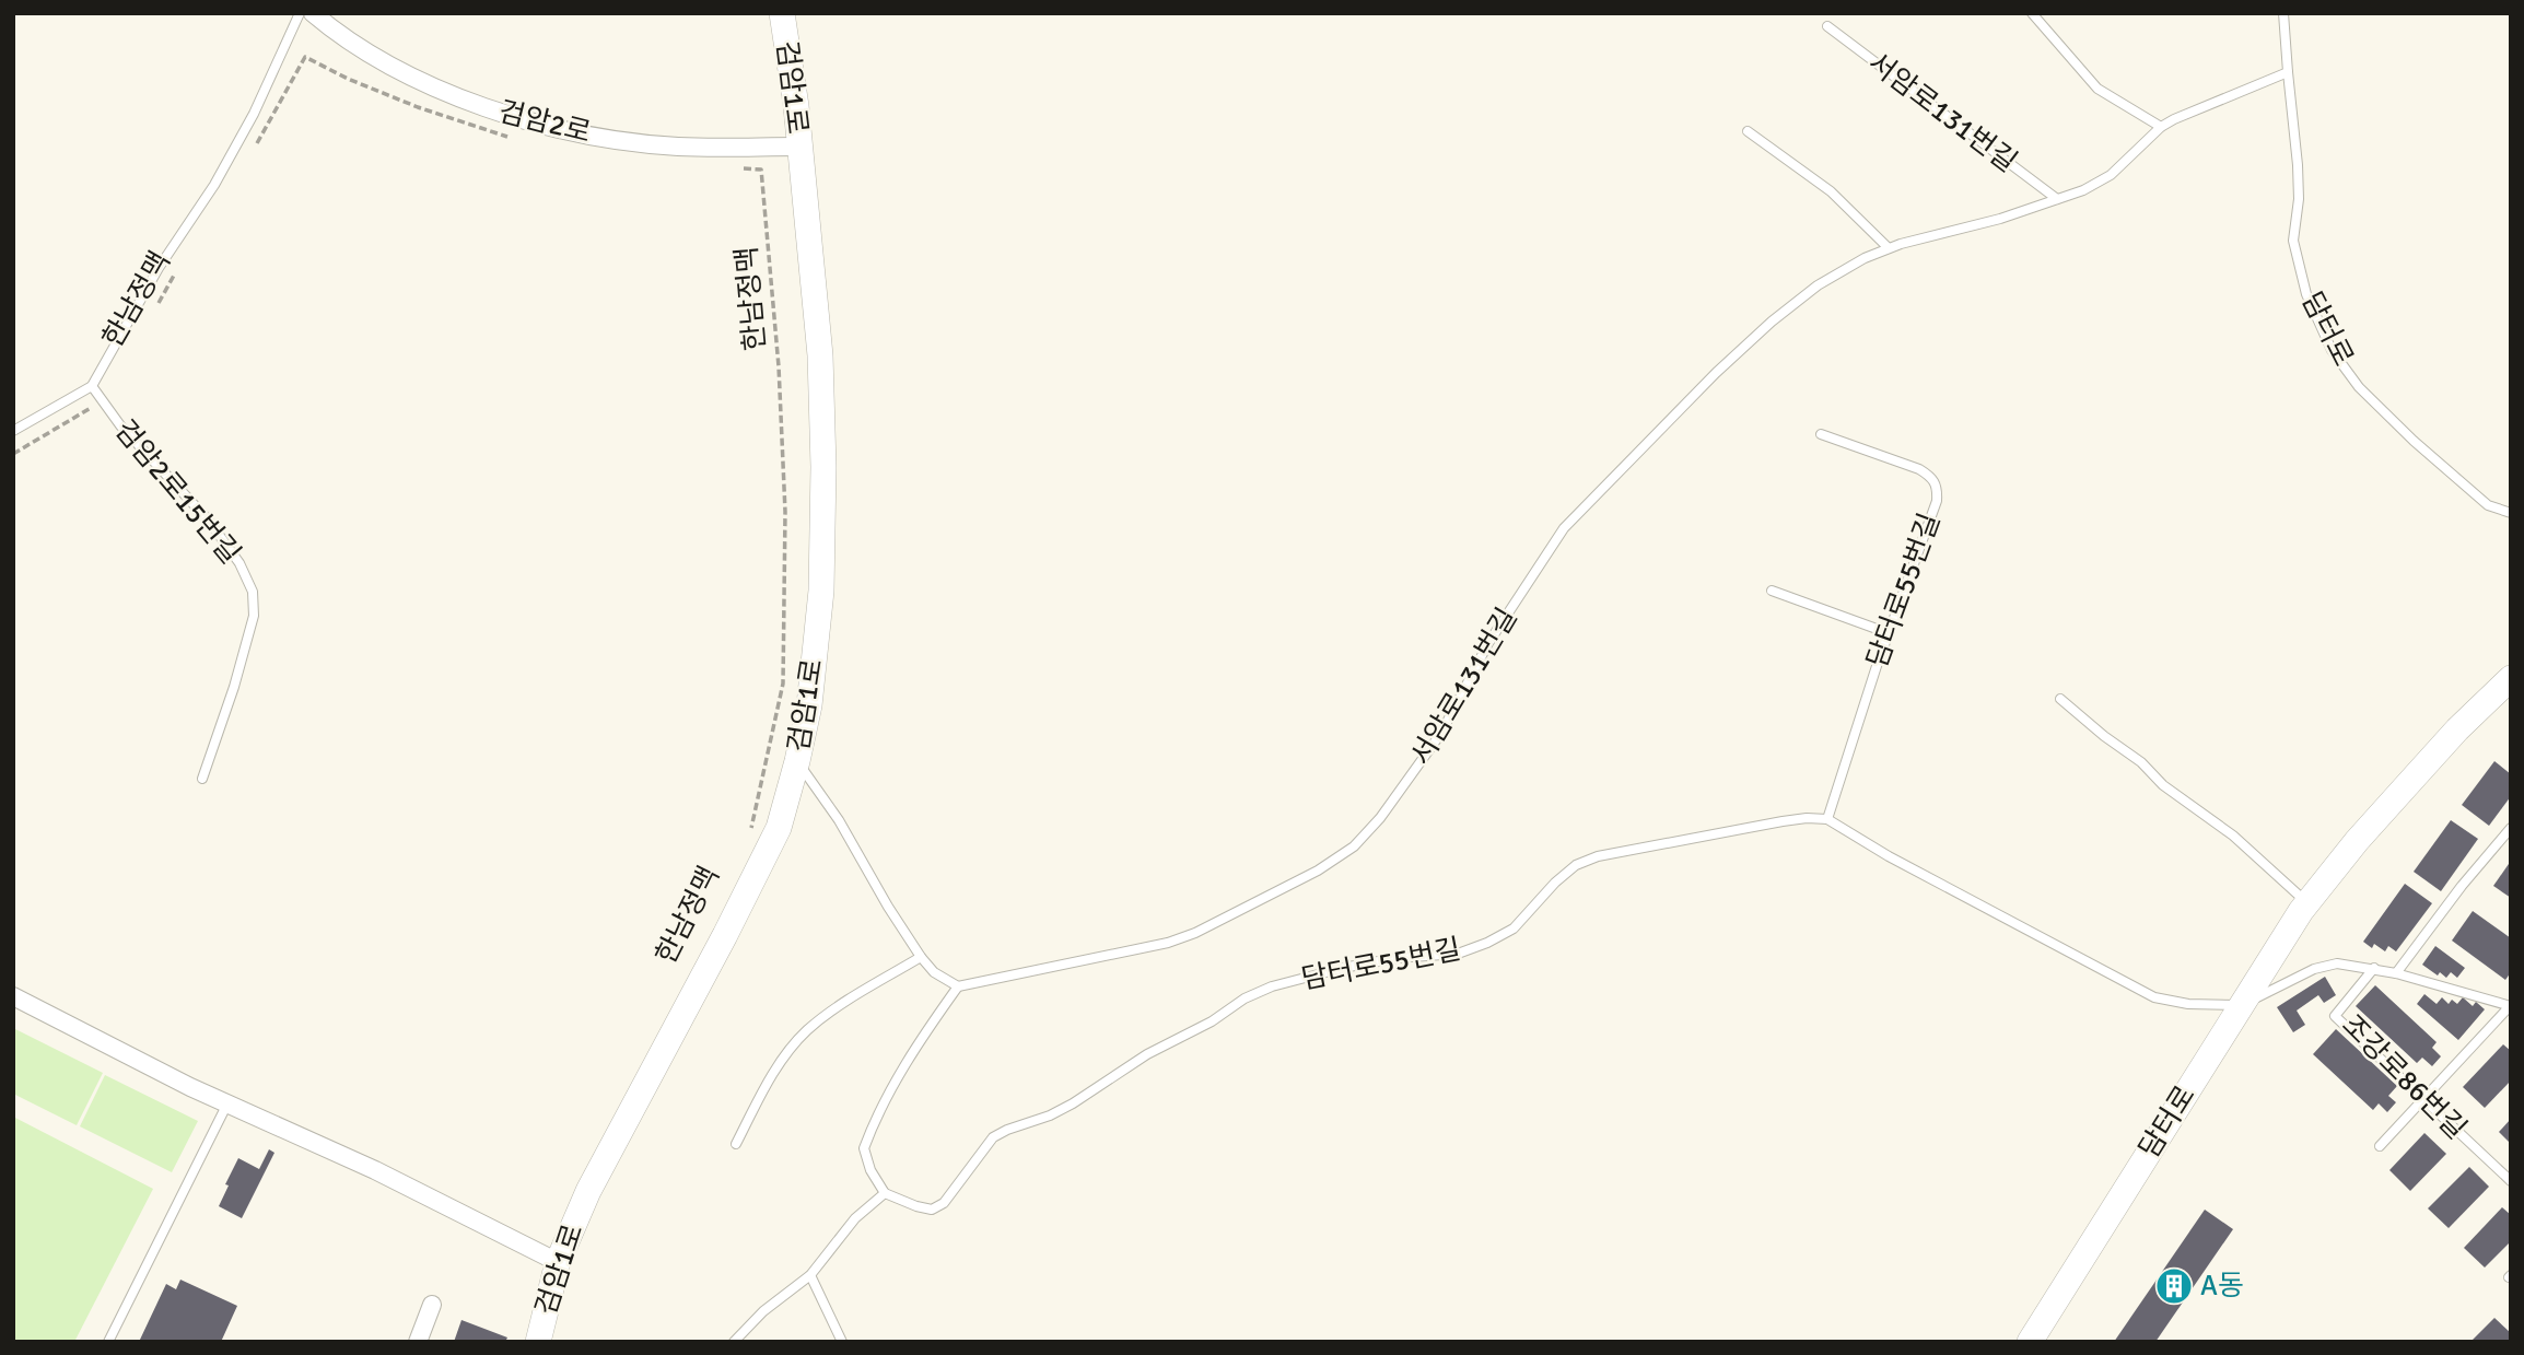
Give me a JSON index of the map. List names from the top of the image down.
{
  "streets": {
    "street": ["검암1로", "검암2로", "담터로"],
    "lane": [
      "서암로131번길",
      "검암2로15번길",
      "담터로55번길",
      "조강로86번길"
    ],
    "path": ["한남정맥"]
  },
  "crossings": [
    ["검암1로", "검암2로"],
    ["서암로131번길", "담터로"],
    ["담터로", "조강로86번길"]
  ],
  "places": {
    "building": ["A동"]
  }
}
